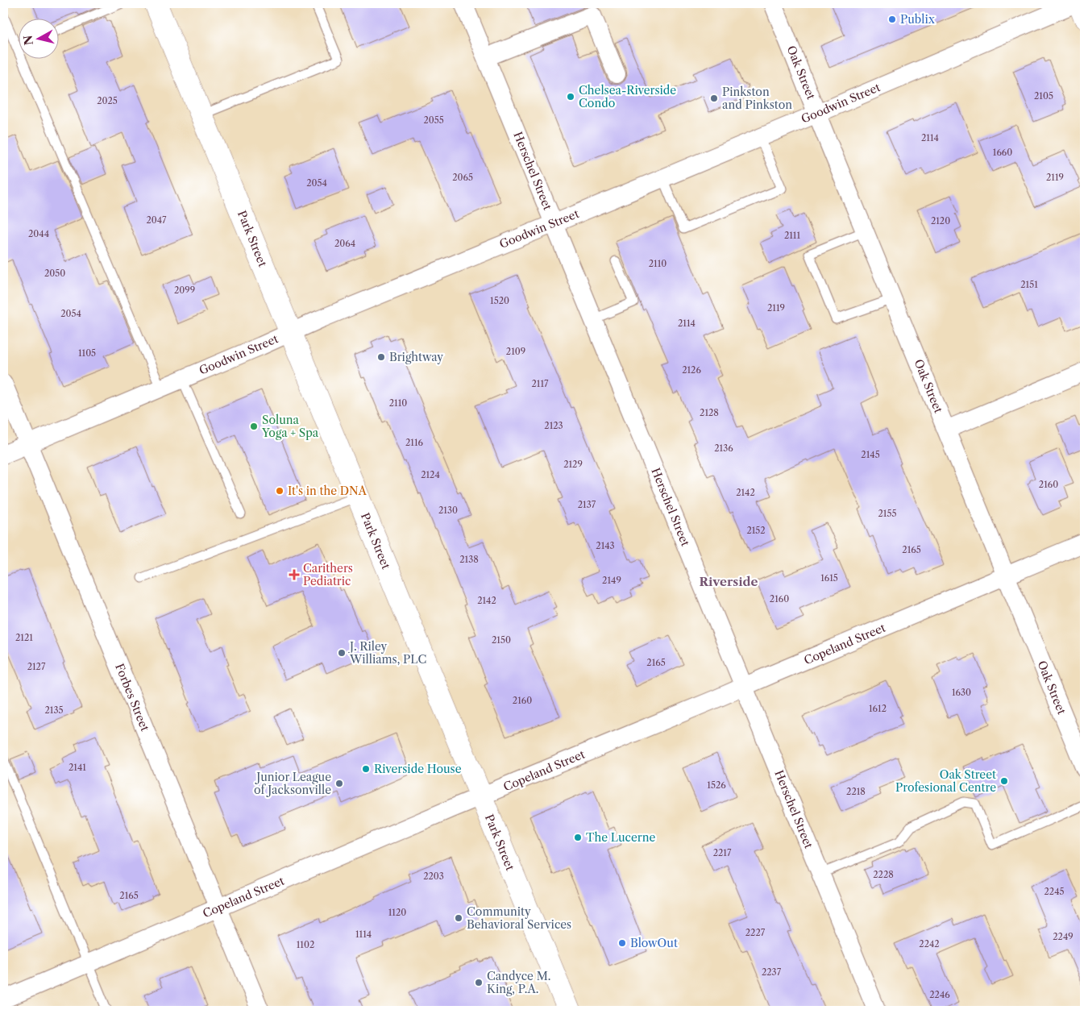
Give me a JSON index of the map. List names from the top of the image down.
{
  "streets": {
    "street": [
      "Oak Street",
      "Goodwin Street",
      "Herschel Street",
      "Park Street",
      "Copeland Street",
      "Forbes Street"
    ]
  },
  "crossings": [
    ["Oak Street", "Goodwin Street"],
    ["Oak Street", "Copeland Street"],
    ["Goodwin Street", "Herschel Street"],
    ["Goodwin Street", "Park Street"],
    ["Goodwin Street", "Forbes Street"],
    ["Herschel Street", "Copeland Street"],
    ["Park Street", "Copeland Street"],
    ["Copeland Street", "Forbes Street"]
  ],
  "districts": ["Riverside"],
  "places": {
    "other": [
      "Publix",
      "Chelsea-Riverside Condo",
      "Pinkston and Pinkston",
      "Brightway",
      "Soluna Yoga + Spa",
      "It's in the DNA",
      "J. Riley Williams, PLC",
      "Riverside House",
      "Oak Street Profesional Centre",
      "Junior League of Jacksonville",
      "The Lucerne",
      "Community Behavioral Services",
      "BlowOut",
      "Candyce M. King, P.A."
    ],
    "health": ["Carithers Pediatric"]
  },
  "house_numbers": [
    "2105",
    "2025",
    "2055",
    "2114",
    "1660",
    "2065",
    "2119",
    "2054",
    "2047",
    "2120",
    "2044",
    "2111",
    "2064",
    "2110",
    "2050",
    "2151",
    "2099",
    "1520",
    "2119",
    "2054",
    "2114",
    "2109",
    "1105",
    "2126",
    "2117",
    "2110",
    "2128",
    "2123",
    "2116",
    "2136",
    "2145",
    "2129",
    "2124",
    "2160",
    "2142",
    "2137",
    "2130",
    "2155",
    "2152",
    "2143",
    "2165",
    "2138",
    "1615",
    "2149",
    "2160",
    "2142",
    "2121",
    "2150",
    "2165",
    "2127",
    "1630",
    "2160",
    "1612",
    "2135",
    "2141",
    "1526",
    "2218",
    "2217",
    "2228",
    "2203",
    "2245",
    "2165",
    "1120",
    "2227",
    "1114",
    "2249",
    "2242",
    "1102",
    "2237",
    "2246"
  ],
  "north": "left"
}
